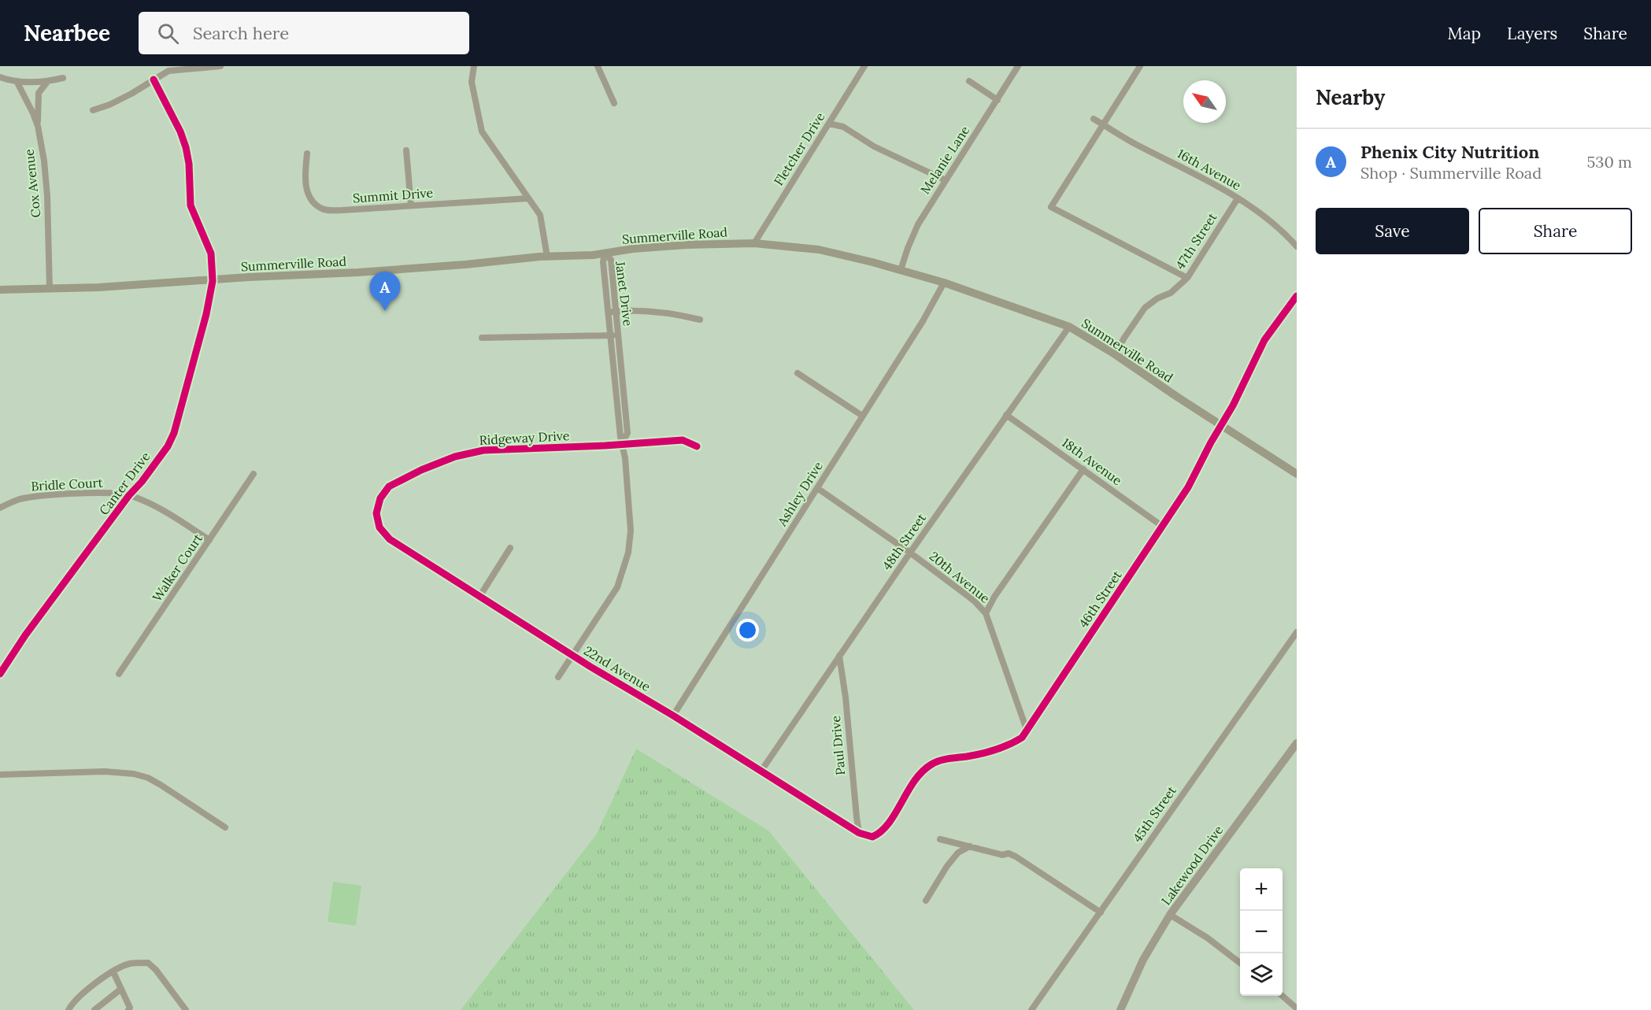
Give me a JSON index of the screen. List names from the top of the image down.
{
  "streets": {
    "main road": ["Summerville Road"],
    "street": [
      "Fletcher Drive",
      "Melanie Lane",
      "16th Avenue",
      "Cox Avenue",
      "Summit Drive",
      "47th Street",
      "Janet Drive",
      "Ridgeway Drive",
      "18th Avenue",
      "Canter Drive",
      "Bridle Court",
      "Ashley Drive",
      "48th Street",
      "Walker Court",
      "20th Avenue",
      "46th Street",
      "22nd Avenue",
      "Paul Drive",
      "45th Street",
      "Lakewood Drive"
    ]
  },
  "crossings": [
    ["Fletcher Drive", "Summerville Road"],
    ["Melanie Lane", "Summerville Road"],
    ["16th Avenue", "47th Street"],
    ["Cox Avenue", "Summerville Road"],
    ["Summerville Road", "47th Street"],
    ["Summerville Road", "Janet Drive"],
    ["Summerville Road", "Canter Drive"],
    ["Summerville Road", "Ashley Drive"],
    ["Summerville Road", "48th Street"],
    ["Summerville Road", "46th Street"],
    ["Janet Drive", "Ridgeway Drive"],
    ["Janet Drive", "22nd Avenue"],
    ["Ridgeway Drive", "22nd Avenue"],
    ["18th Avenue", "48th Street"],
    ["18th Avenue", "46th Street"],
    ["Canter Drive", "Bridle Court"],
    ["Bridle Court", "Walker Court"],
    ["Ashley Drive", "20th Avenue"],
    ["Ashley Drive", "22nd Avenue"],
    ["48th Street", "20th Avenue"],
    ["48th Street", "22nd Avenue"],
    ["48th Street", "Paul Drive"],
    ["20th Avenue", "46th Street"],
    ["46th Street", "22nd Avenue"],
    ["46th Street", "Paul Drive"],
    ["22nd Avenue", "Paul Drive"]
  ],
  "north": "top left",
  "page": {
    "header": "Nearbee",
    "search": "Search here",
    "nav": ["Map", "Layers", "Share"],
    "heading": "Nearby",
    "list": [
      {
        "mark": "A",
        "name": "Phenix City Nutrition",
        "note": "Shop · Summerville Road",
        "value": "530 m"
      }
    ],
    "buttons": ["Save", "Share"],
    "pins": "A",
    "map_buttons": ["+", "−"]
  }
}
